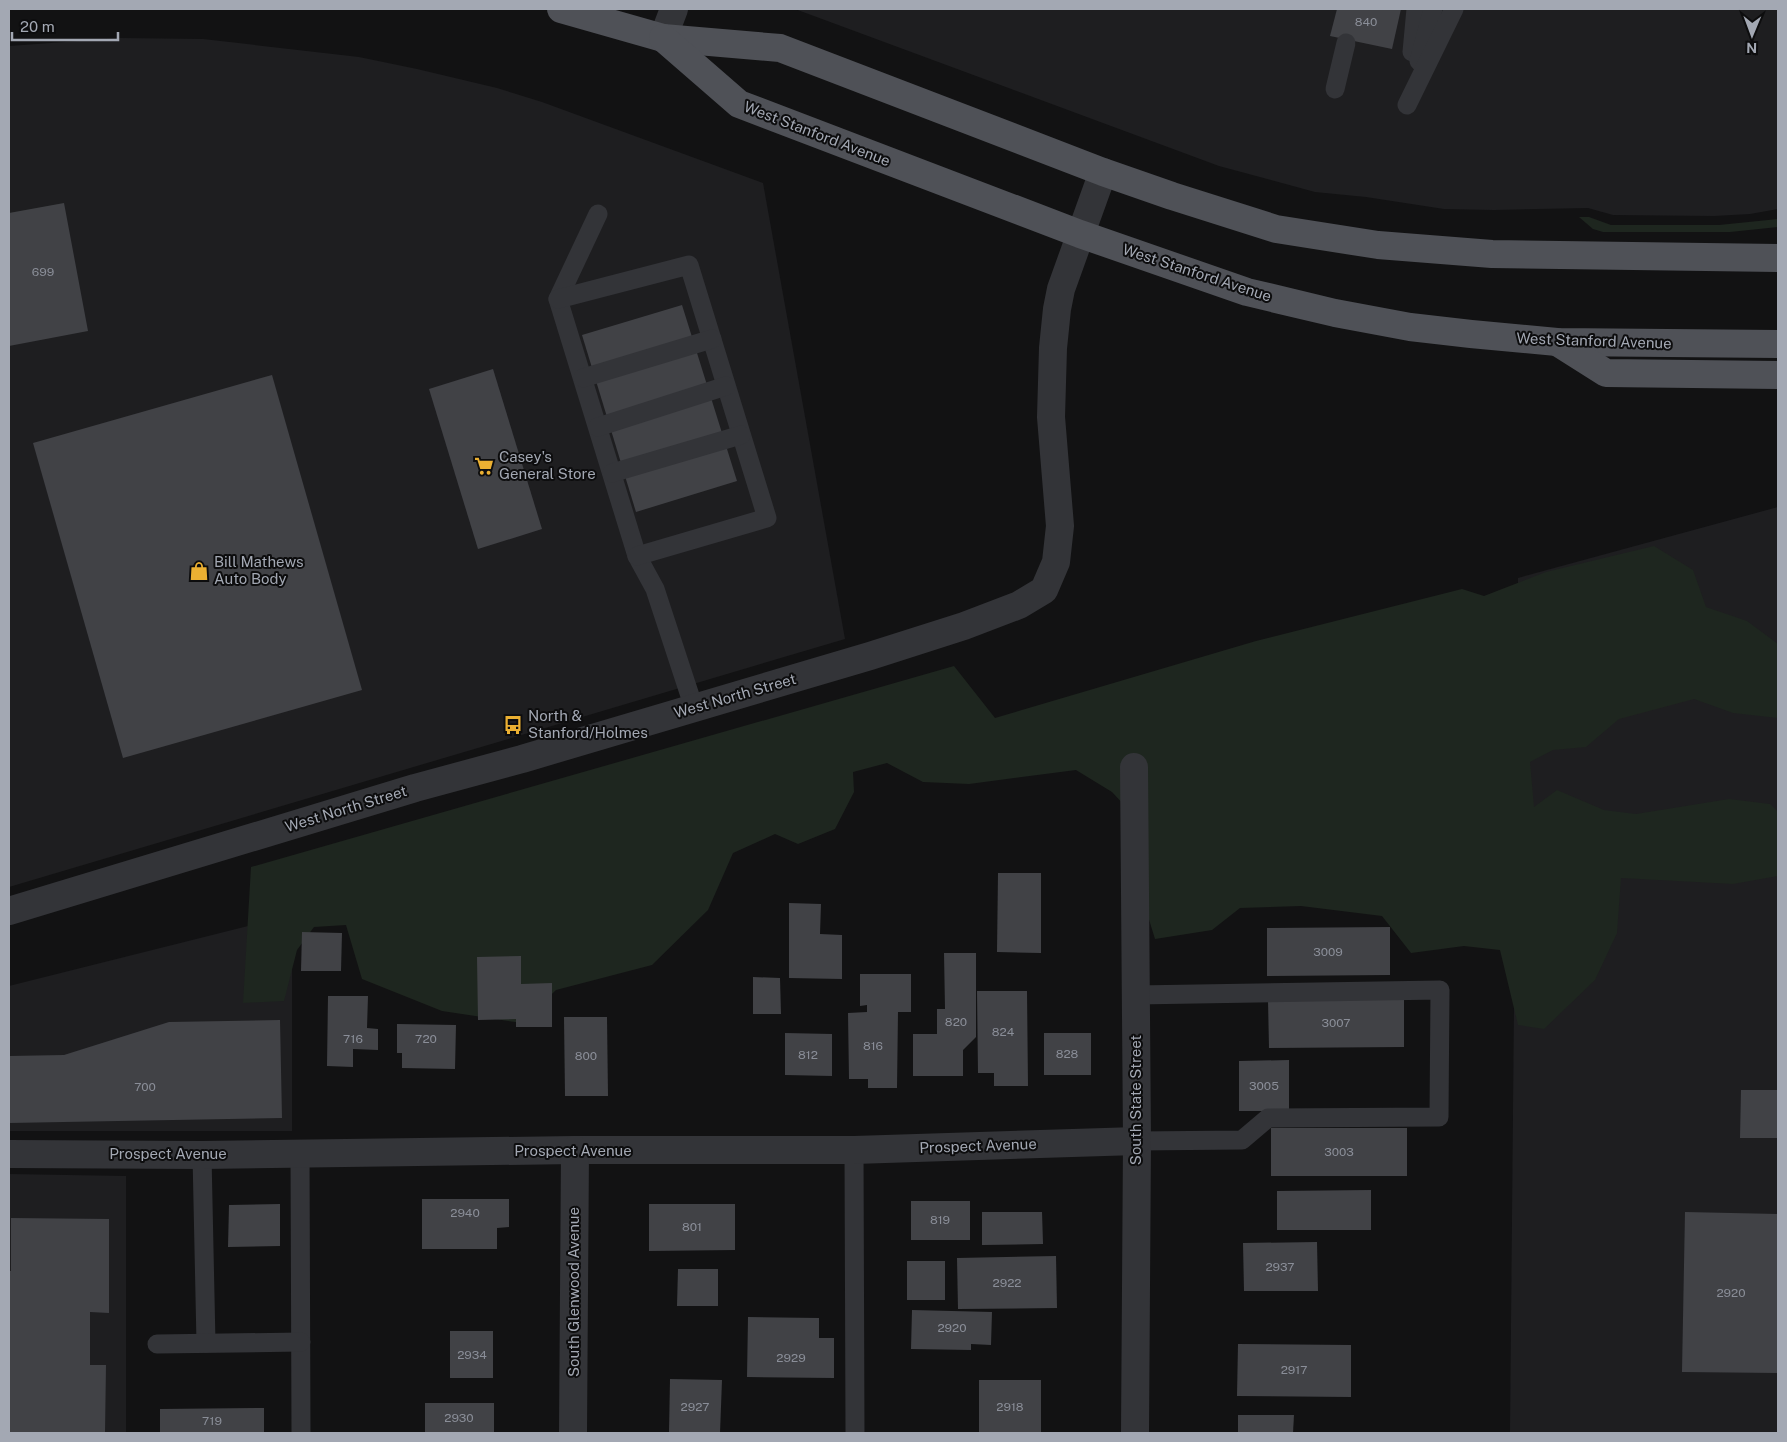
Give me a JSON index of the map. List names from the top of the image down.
{
  "streets": {
    "main road": ["West Stanford Avenue"],
    "street": [
      "West North Street",
      "South State Street",
      "Prospect Avenue",
      "South Glenwood Avenue"
    ]
  },
  "crossings": [
    ["West Stanford Avenue", "West North Street"],
    ["South State Street", "Prospect Avenue"],
    ["Prospect Avenue", "South Glenwood Avenue"]
  ],
  "places": {
    "supermarket": ["Casey's General Store"],
    "shop": ["Bill Mathews Auto Body"],
    "bus stop": ["North & Stanford/Holmes"]
  },
  "house_numbers": [
    "840",
    "699",
    "3009",
    "820",
    "3007",
    "824",
    "716",
    "720",
    "816",
    "828",
    "812",
    "800",
    "3005",
    "700",
    "3003",
    "2940",
    "819",
    "801",
    "2937",
    "2922",
    "2920",
    "2920",
    "2934",
    "2929",
    "2917",
    "2927",
    "2918",
    "2930",
    "719"
  ],
  "scale_bar": "20 m",
  "north": "bottom"
}
